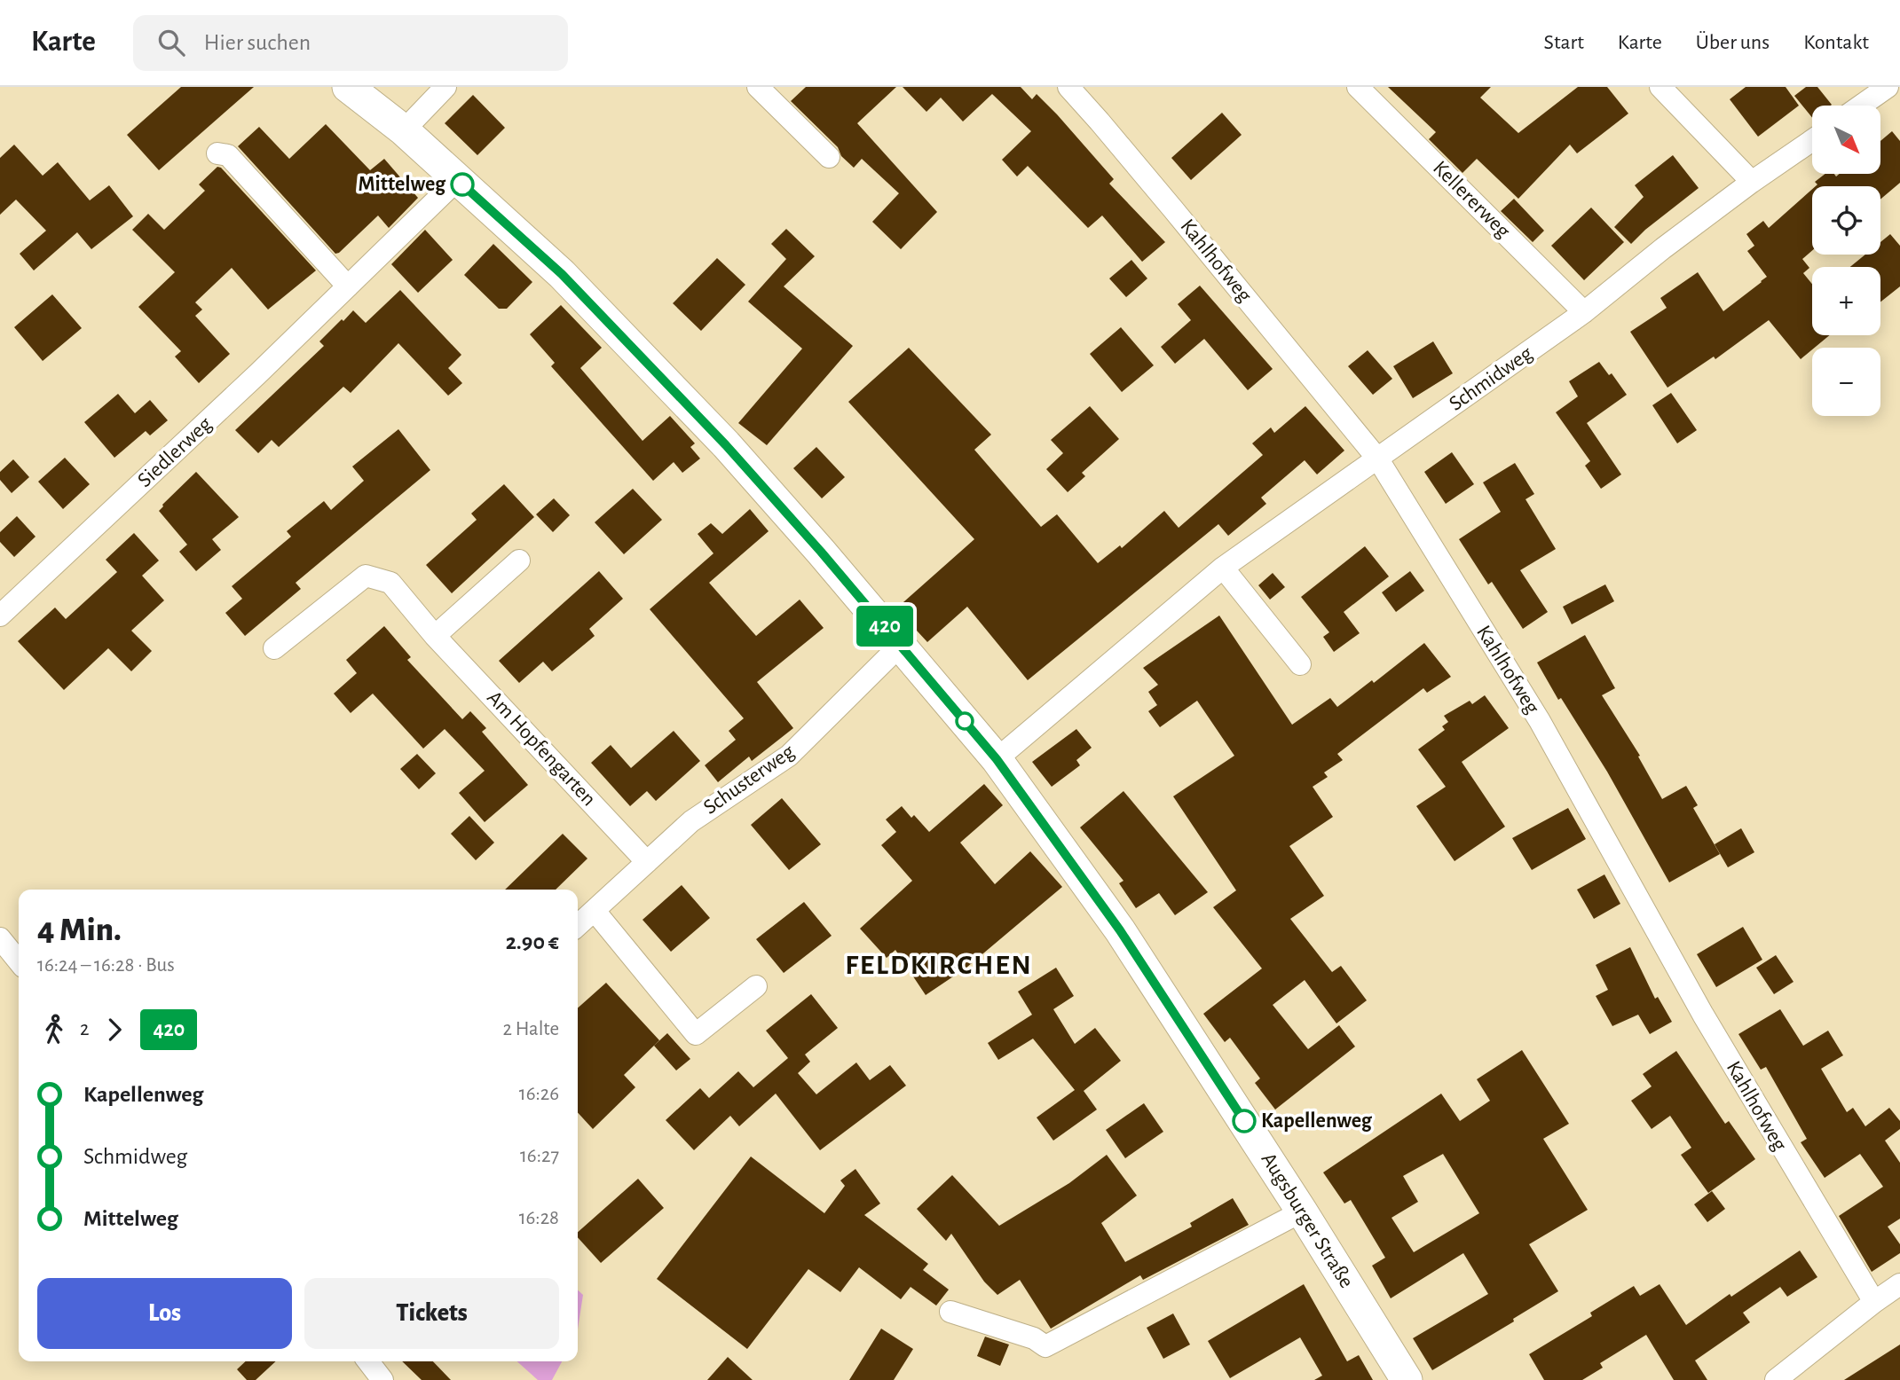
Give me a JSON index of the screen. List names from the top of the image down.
{
  "streets": {
    "main road": ["Augsburger Straße"],
    "street": [
      "Kellererweg",
      "Kahlhofweg",
      "Schmidweg",
      "Siedlerweg",
      "Am Hopfengarten",
      "Schusterweg"
    ]
  },
  "crossings": [
    ["Kellererweg", "Schmidweg"],
    ["Kahlhofweg", "Schmidweg"],
    ["Schmidweg", "Augsburger Straße"],
    ["Siedlerweg", "Augsburger Straße"],
    ["Am Hopfengarten", "Schusterweg"],
    ["Schusterweg", "Augsburger Straße"]
  ],
  "districts": ["FELDKIRCHEN"],
  "places": ["Mittelweg", "Kapellenweg"],
  "lines": ["bus line 420"],
  "north": "bottom right",
  "page": {
    "header": "Karte",
    "search": "Hier suchen",
    "nav": [
      "Start",
      "Karte",
      "Über uns",
      "Kontakt"
    ],
    "on_map": "420",
    "map_buttons": ["+", "−"],
    "heading": ["4 Min.", "16:24 – 16:28 · Bus", "2.90 €"],
    "legs": ["2", "420", "2 Halte"],
    "list": [
      {
        "name": "Kapellenweg",
        "value": "16:26"
      },
      {
        "name": "Schmidweg",
        "value": "16:27"
      },
      {
        "name": "Mittelweg",
        "value": "16:28"
      }
    ],
    "buttons": ["Los", "Tickets"]
  }
}
